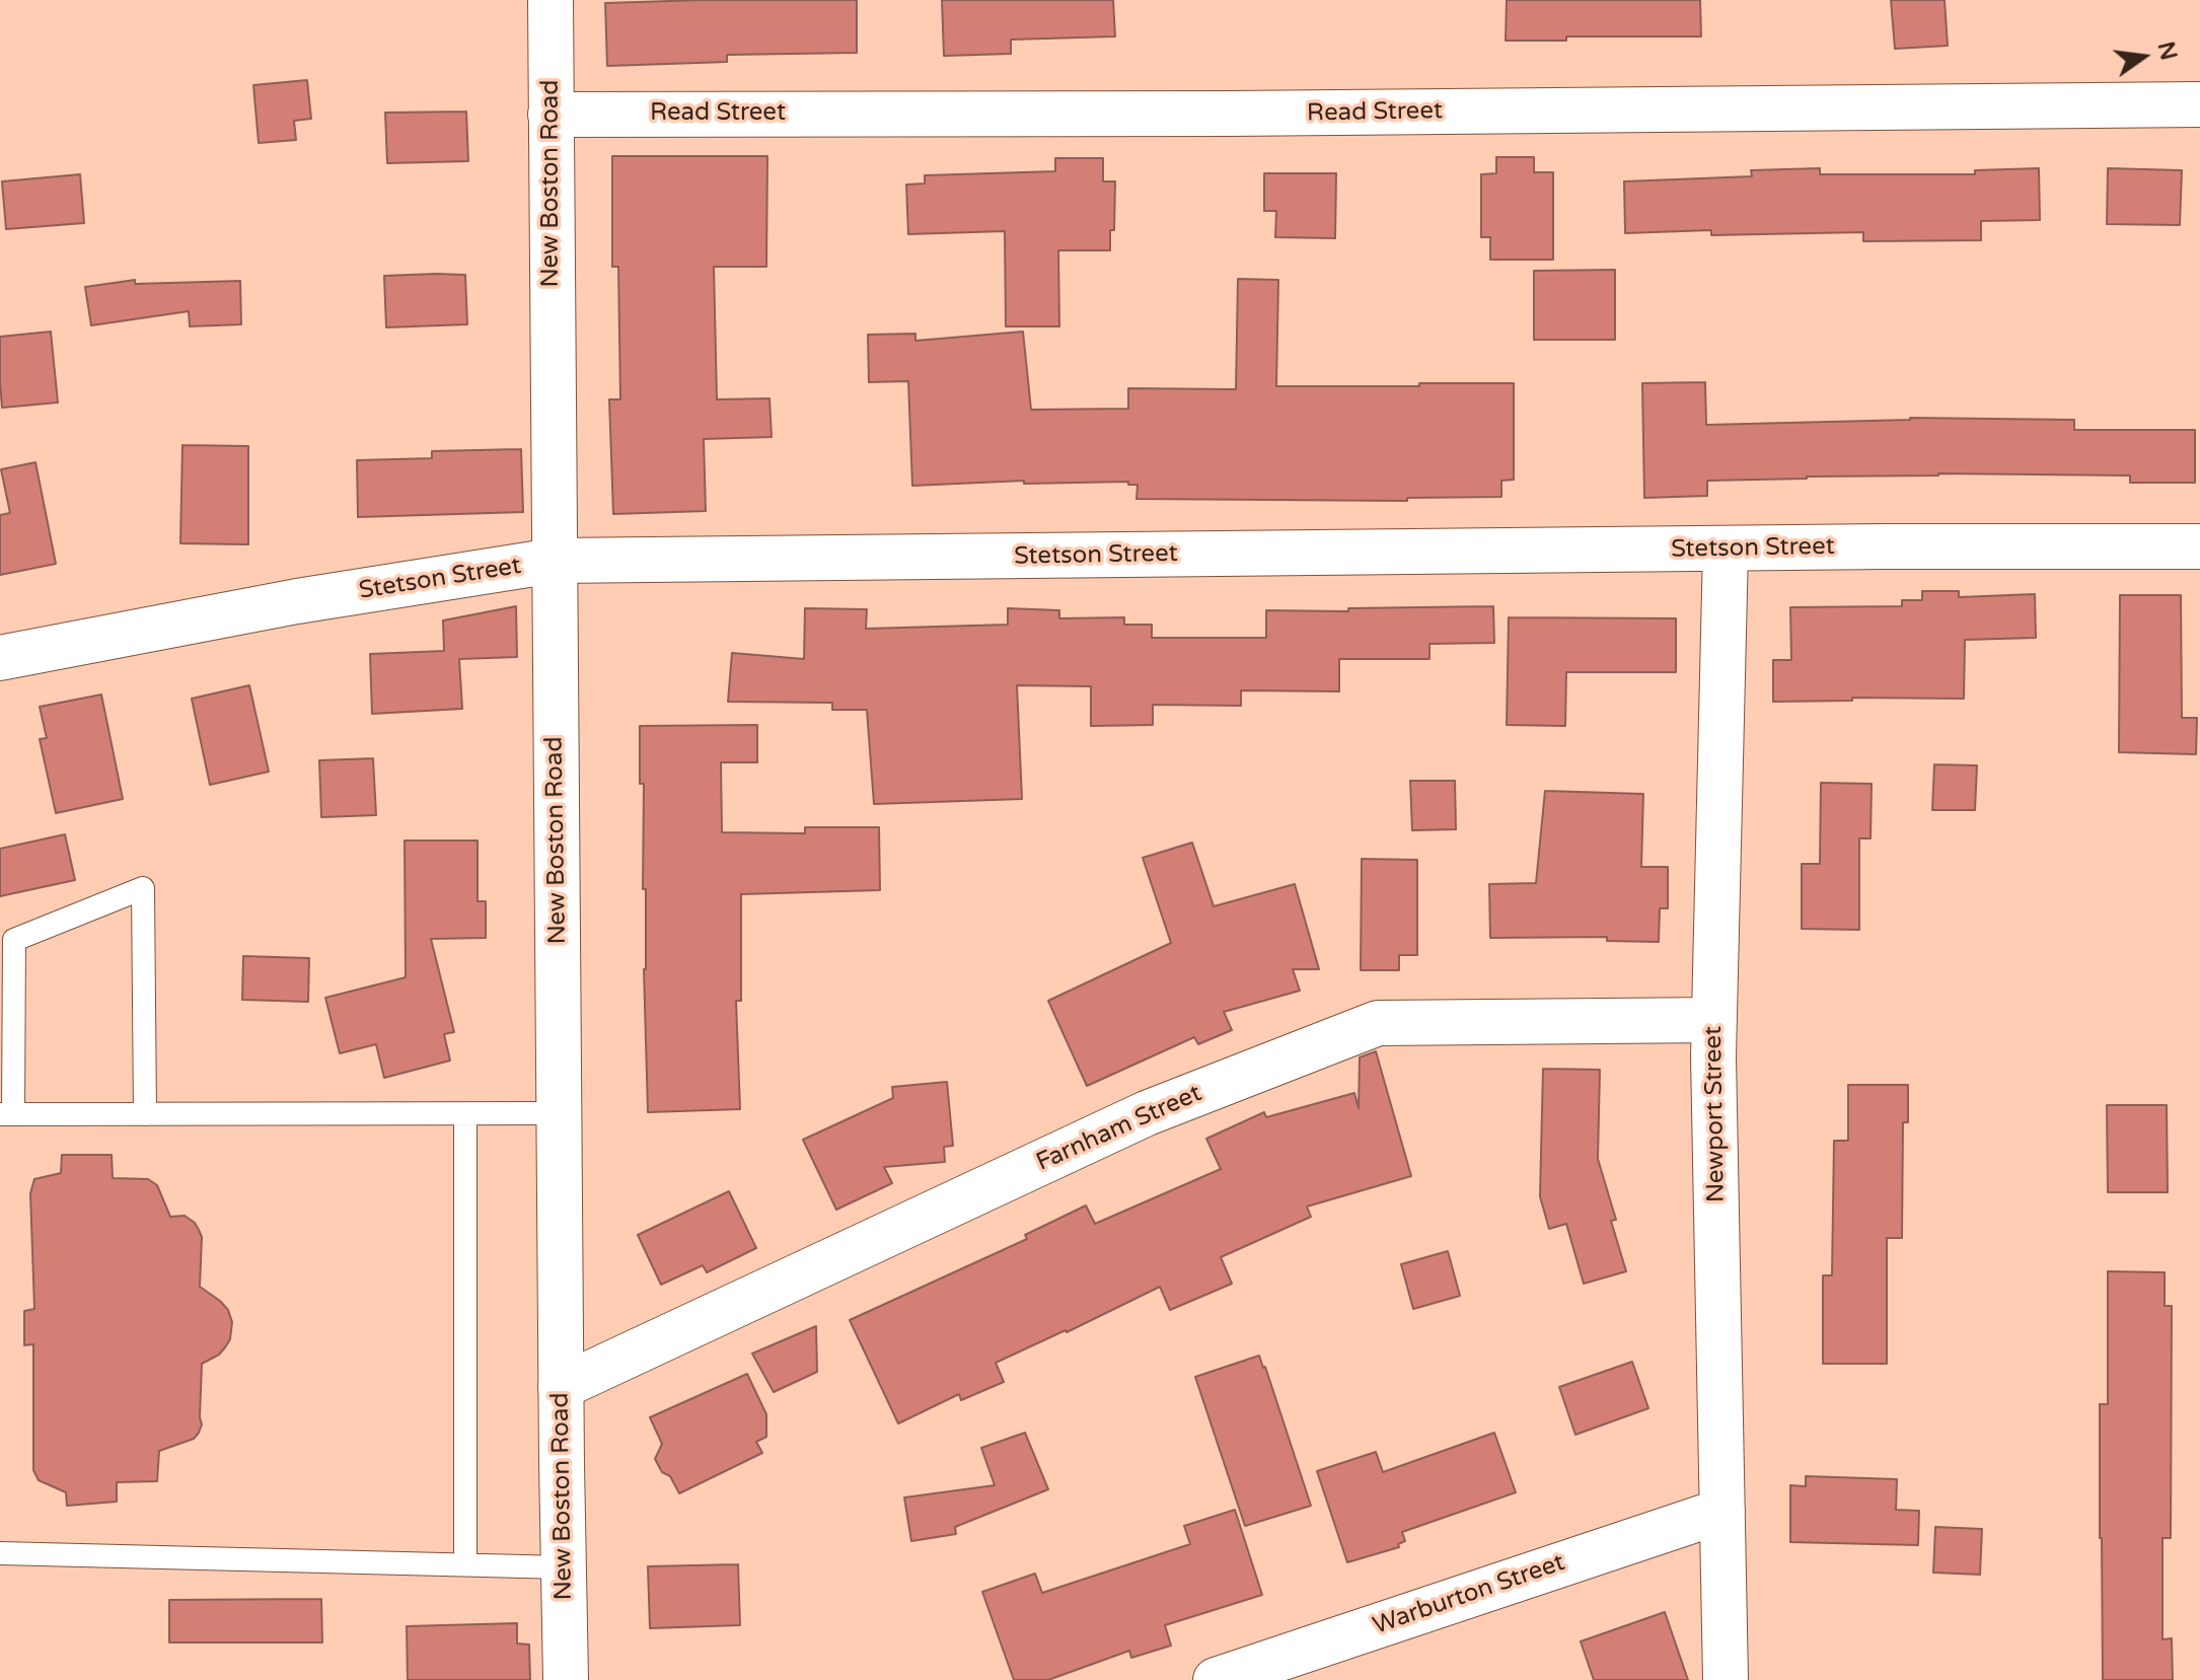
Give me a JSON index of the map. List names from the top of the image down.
{
  "streets": {
    "street": [
      "Read Street",
      "New Boston Road",
      "Stetson Street",
      "Newport Street",
      "Farnham Street",
      "Warburton Street"
    ]
  },
  "crossings": [
    ["Read Street", "New Boston Road"],
    ["New Boston Road", "Stetson Street"],
    ["New Boston Road", "Farnham Street"],
    ["Stetson Street", "Newport Street"],
    ["Newport Street", "Farnham Street"],
    ["Newport Street", "Warburton Street"]
  ],
  "north": "right"
}
